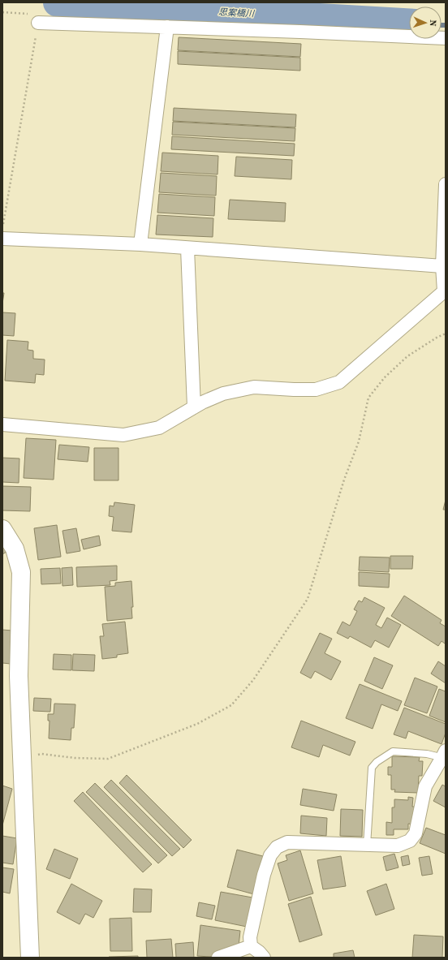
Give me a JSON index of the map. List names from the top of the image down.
{
  "water": ["思案橋川"],
  "north": "right"
}
